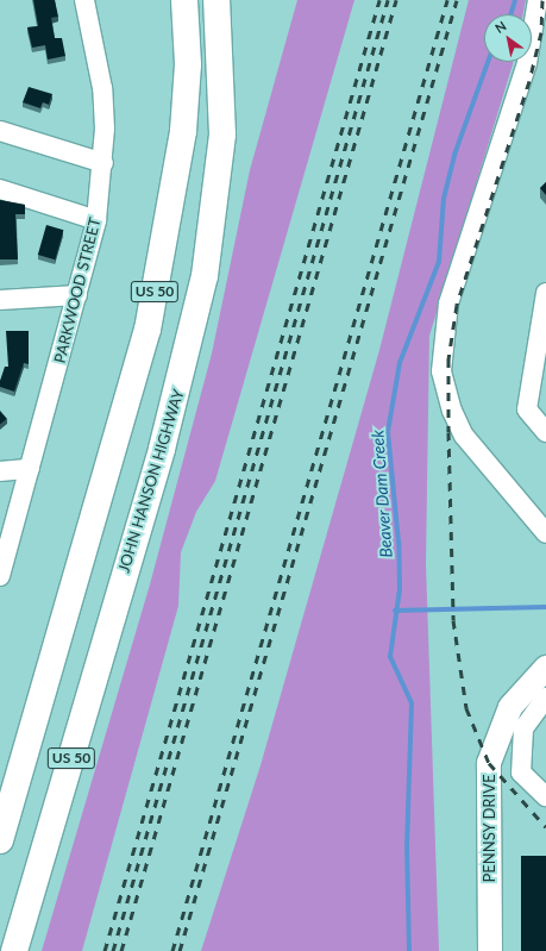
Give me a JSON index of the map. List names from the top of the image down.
{
  "streets": {
    "highway": ["US 50", "JOHN HANSON HIGHWAY"],
    "main road": ["PENNSY DRIVE"],
    "street": ["PARKWOOD STREET"]
  },
  "water": ["Beaver Dam Creek"],
  "north": "top left"
}
